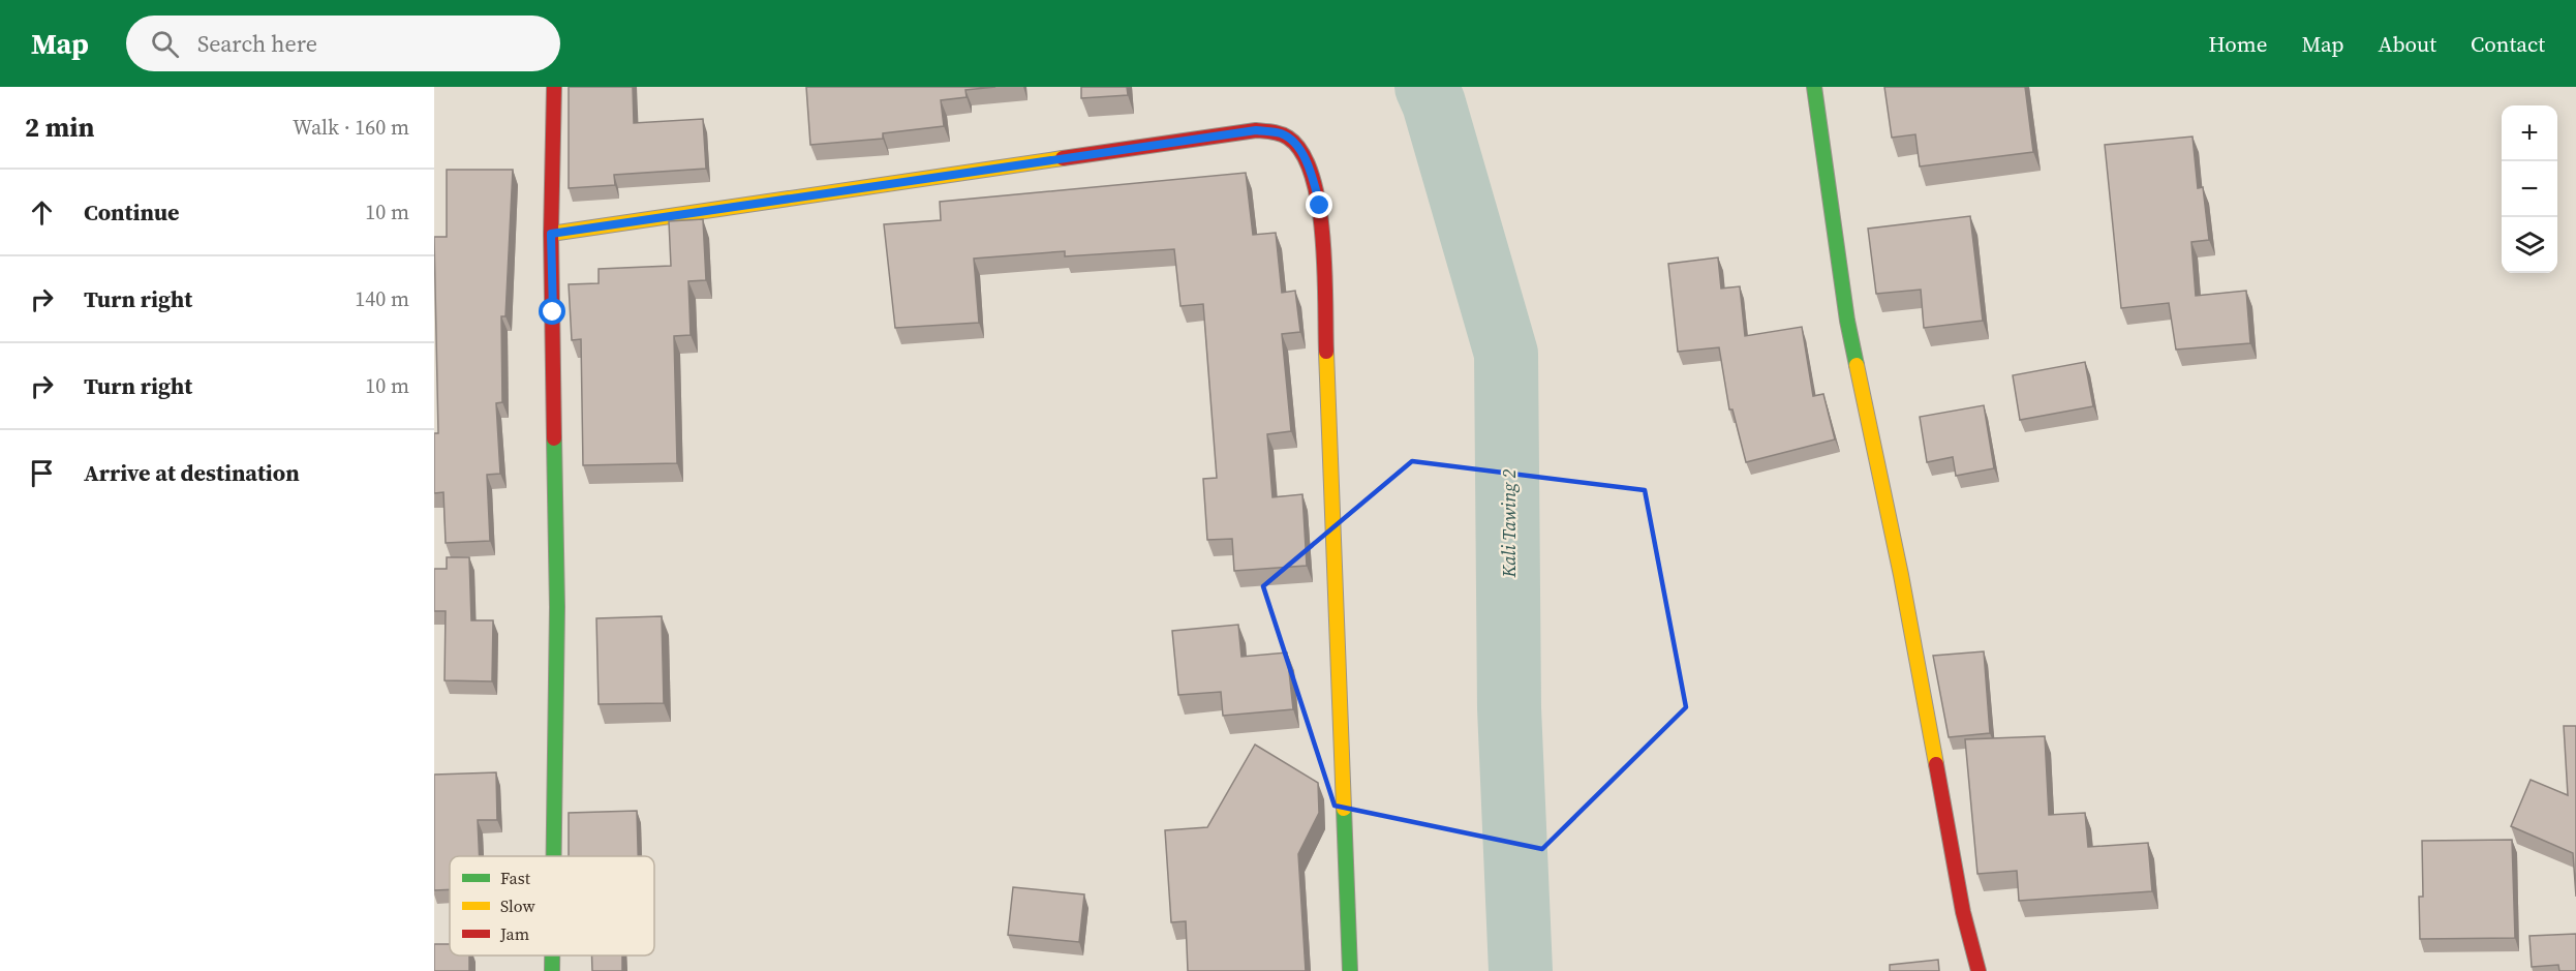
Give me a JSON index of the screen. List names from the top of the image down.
{
  "water": ["Kali Tawing 2"],
  "legend": ["Fast", "Slow", "Jam"],
  "page": {
    "header": "Map",
    "search": "Search here",
    "nav": [
      "Home",
      "Map",
      "About",
      "Contact"
    ],
    "heading": ["2 min", "Walk · 160 m"],
    "map_buttons": ["+", "−"],
    "list": [
      ["Continue", "10 m"],
      ["Turn right", "140 m"],
      ["Turn right", "10 m"],
      "Arrive at destination"
    ]
  }
}
